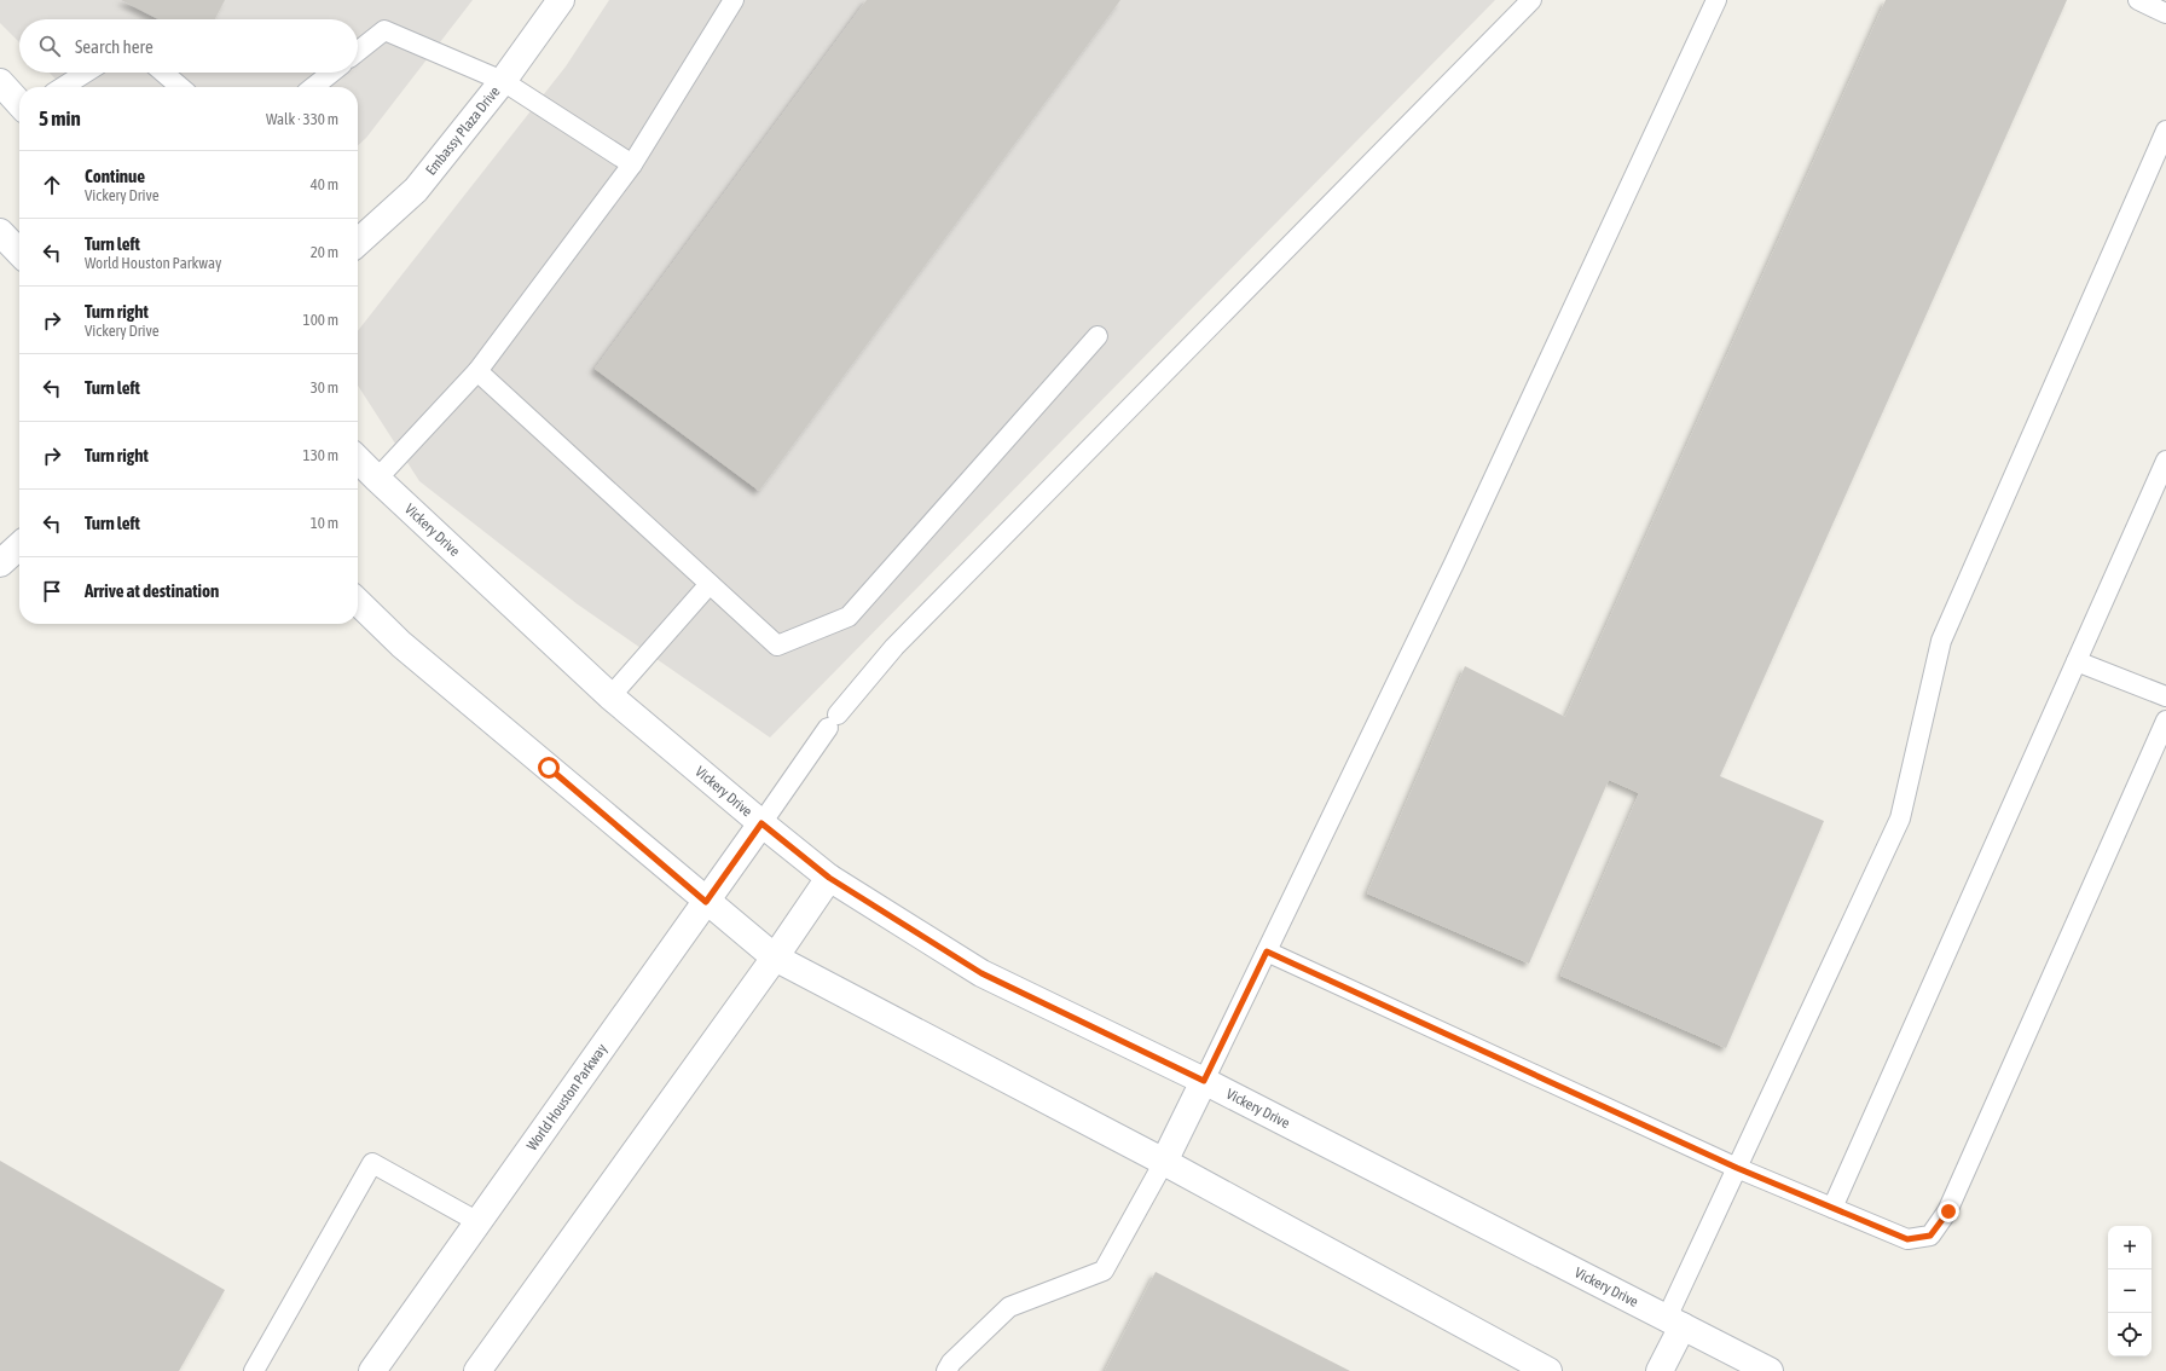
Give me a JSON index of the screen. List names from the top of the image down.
{
  "streets": {
    "main road": ["Embassy Plaza Drive", "Vickery Drive", "World Houston Parkway"]
  },
  "crossings": [
    ["Vickery Drive", "World Houston Parkway"]
  ],
  "page": {
    "search": "Search here",
    "heading": ["5 min", "Walk · 330 m"],
    "list": [
      ["Continue", "Vickery Drive", "40 m"],
      ["Turn left", "World Houston Parkway", "20 m"],
      ["Turn right", "Vickery Drive", "100 m"],
      ["Turn left", "30 m"],
      ["Turn right", "130 m"],
      ["Turn left", "10 m"],
      "Arrive at destination"
    ],
    "map_buttons": ["+", "−"]
  }
}
